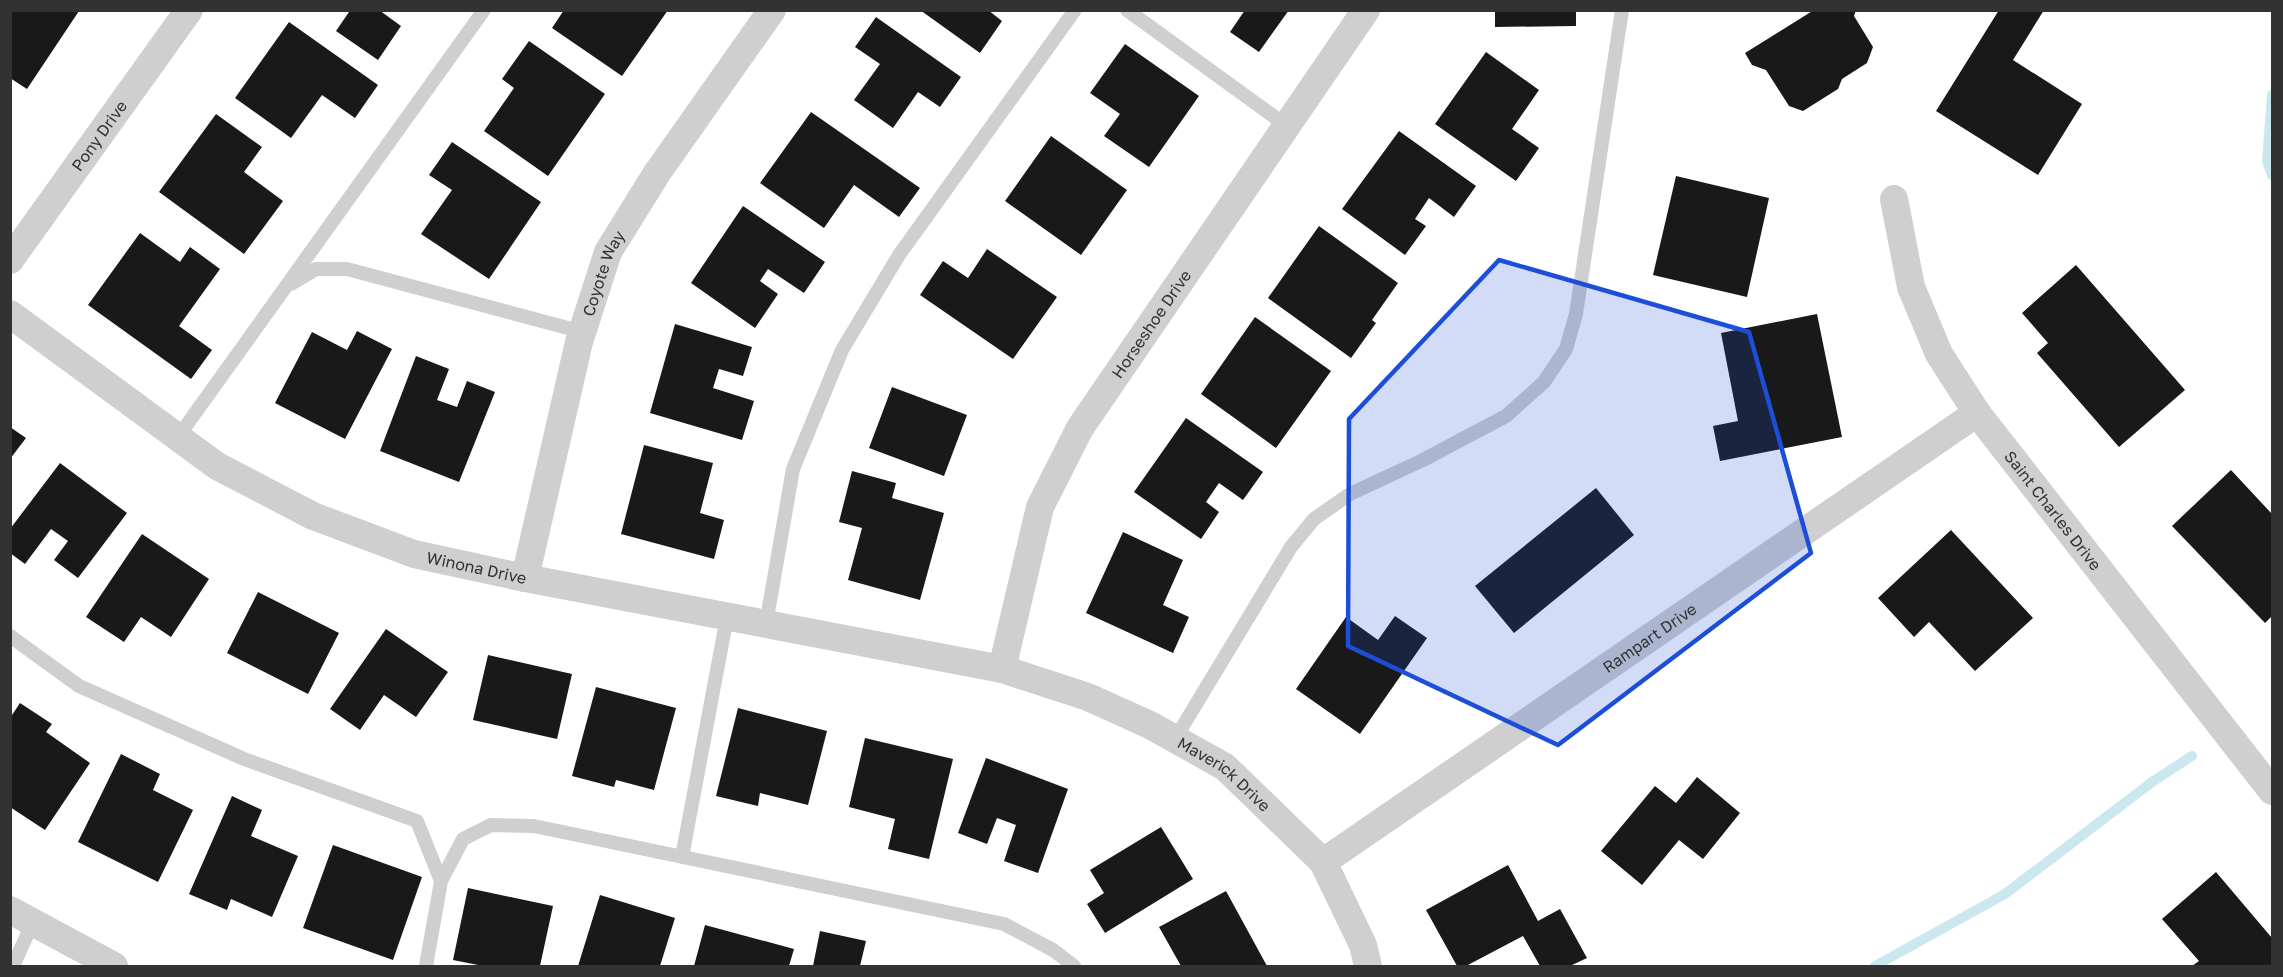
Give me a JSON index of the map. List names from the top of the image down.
{
  "streets": {
    "street": [
      "Pony Drive",
      "Coyote Way",
      "Horseshoe Drive",
      "Saint Charles Drive",
      "Winona Drive",
      "Rampart Drive",
      "Maverick Drive"
    ]
  },
  "crossings": [
    ["Coyote Way", "Winona Drive"],
    ["Horseshoe Drive", "Winona Drive"],
    ["Horseshoe Drive", "Maverick Drive"],
    ["Saint Charles Drive", "Rampart Drive"],
    ["Winona Drive", "Maverick Drive"],
    ["Rampart Drive", "Maverick Drive"]
  ]
}
